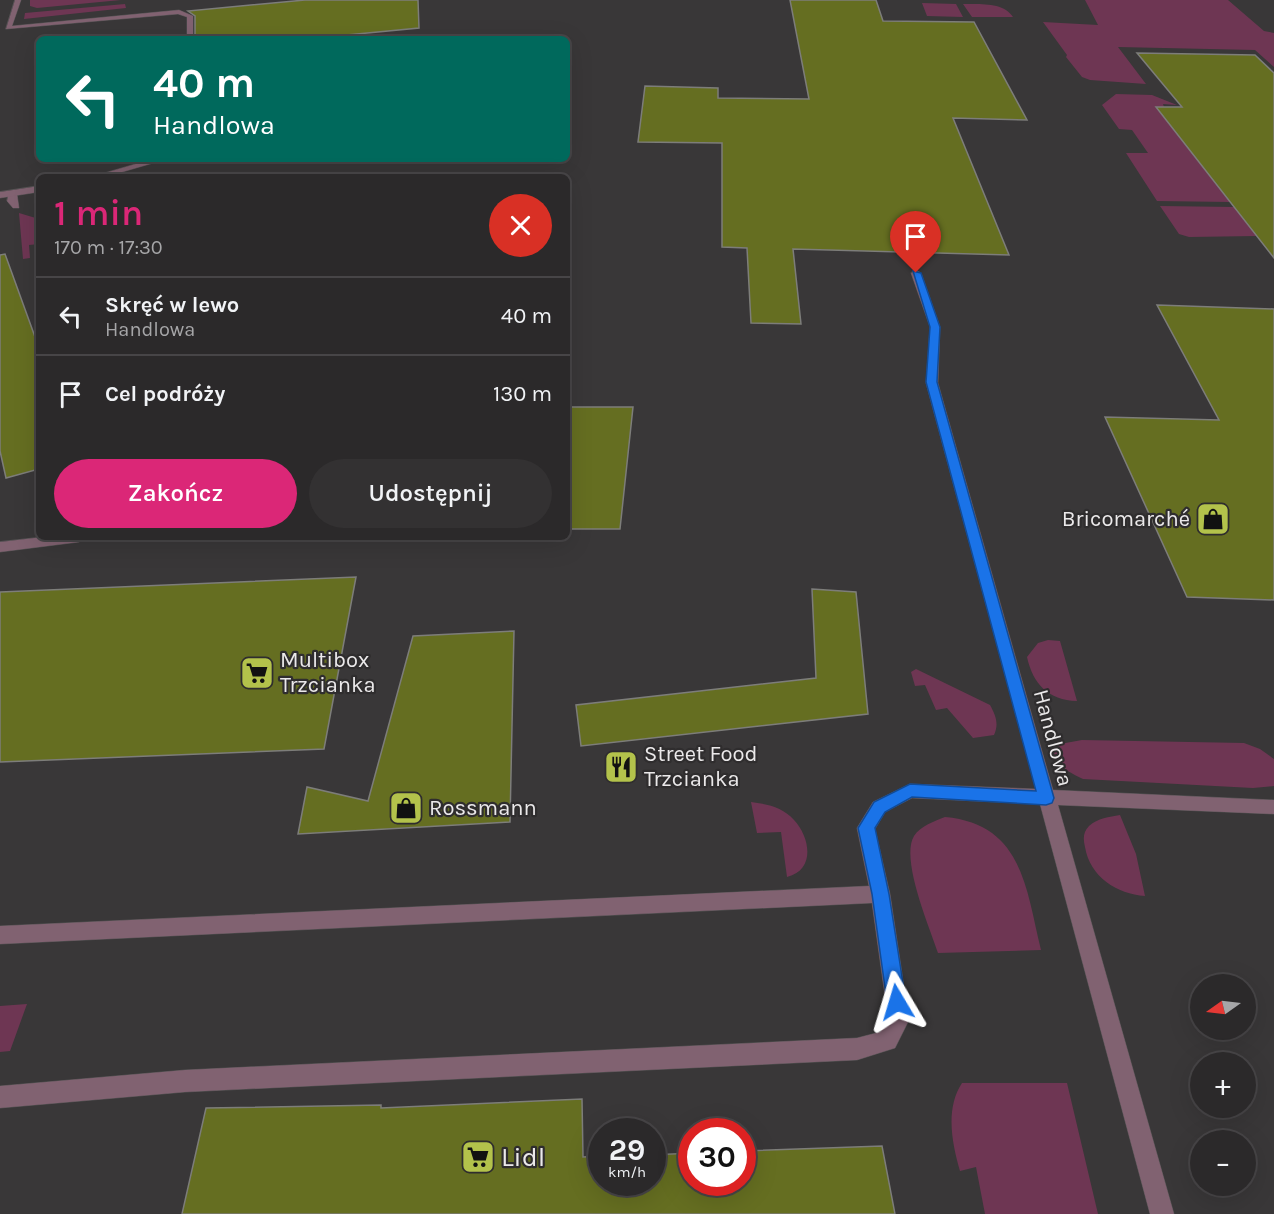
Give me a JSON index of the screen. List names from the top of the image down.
{
  "streets": {
    "street": ["Handlowa"]
  },
  "places": {
    "shop": ["Bricomarché", "Rossmann"],
    "supermarket": ["Multibox Trzcianka", "Lidl"],
    "restaurant": ["Street Food Trzcianka"]
  },
  "north": "left",
  "page": {
    "turn": ["40 m", "Handlowa"],
    "heading": ["1 min", "170 m · 17:30"],
    "list": [
      {
        "name": "Skręć w lewo",
        "note": "Handlowa",
        "value": "40 m"
      },
      {
        "name": "Cel podróży",
        "value": "130 m"
      }
    ],
    "buttons": ["Zakończ", "Udostępnij"],
    "map_buttons": ["+", "−"],
    "speed": "29 km/h",
    "limit": "30"
  }
}
